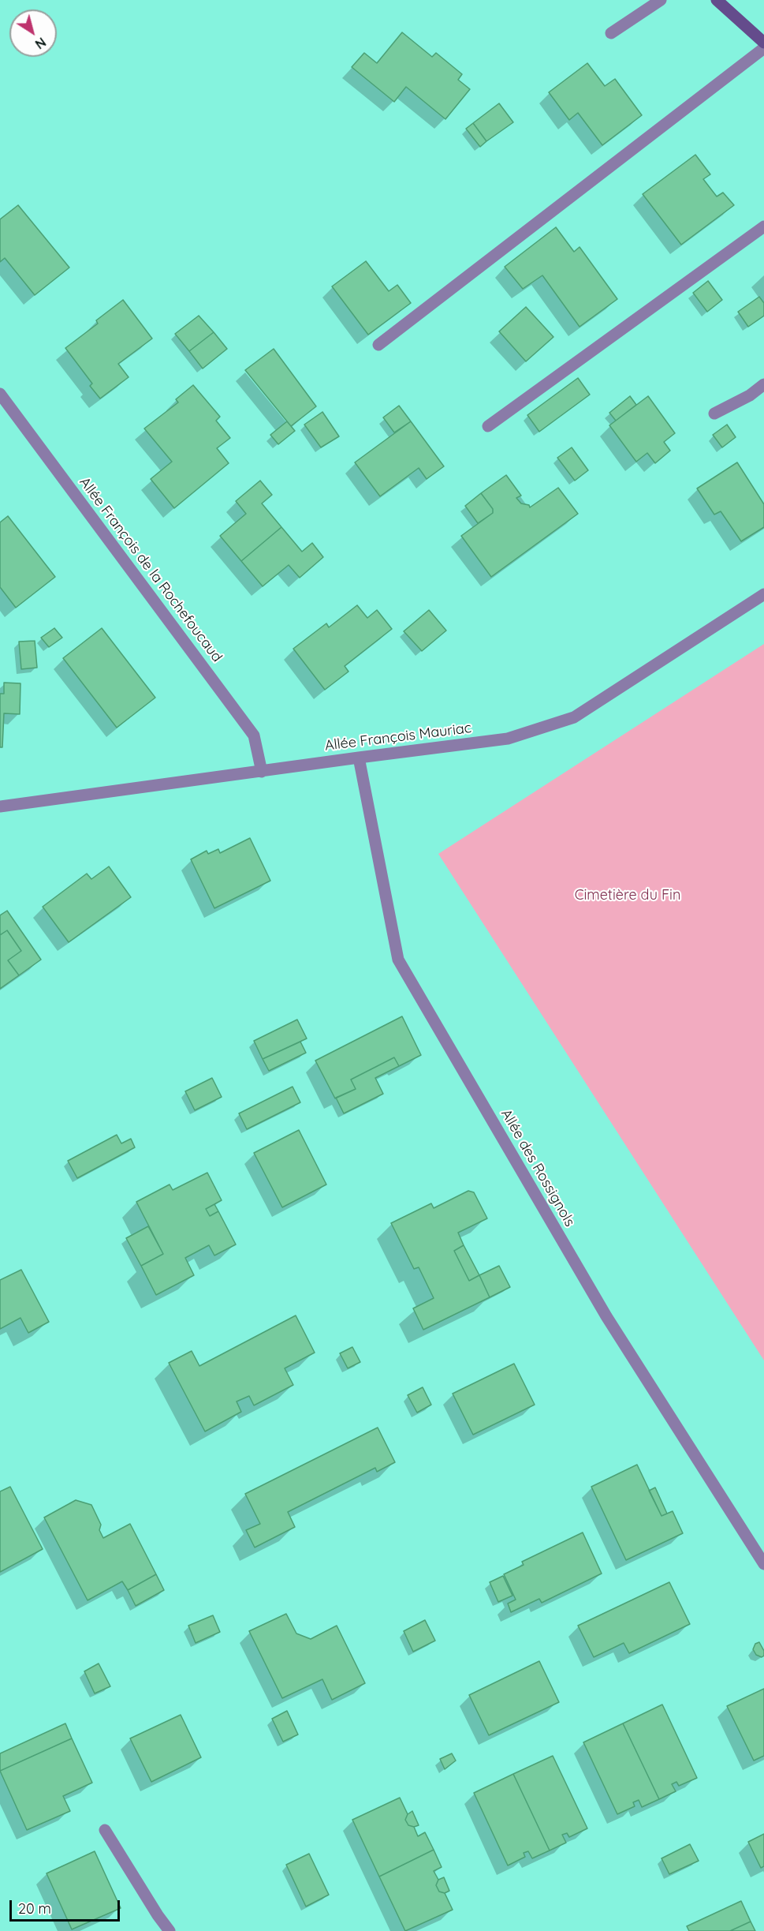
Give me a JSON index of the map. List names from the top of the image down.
{
  "streets": {
    "street": ["Allée François de la Rochefoucaud", "Allée François Mauriac", "Allée des Rossignols"]
  },
  "crossings": [
    ["Allée François de la Rochefoucaud", "Allée François Mauriac"],
    ["Allée François Mauriac", "Allée des Rossignols"]
  ],
  "parks": ["Cimetière du Fin"],
  "scale_bar": "20 m",
  "north": "bottom right"
}
